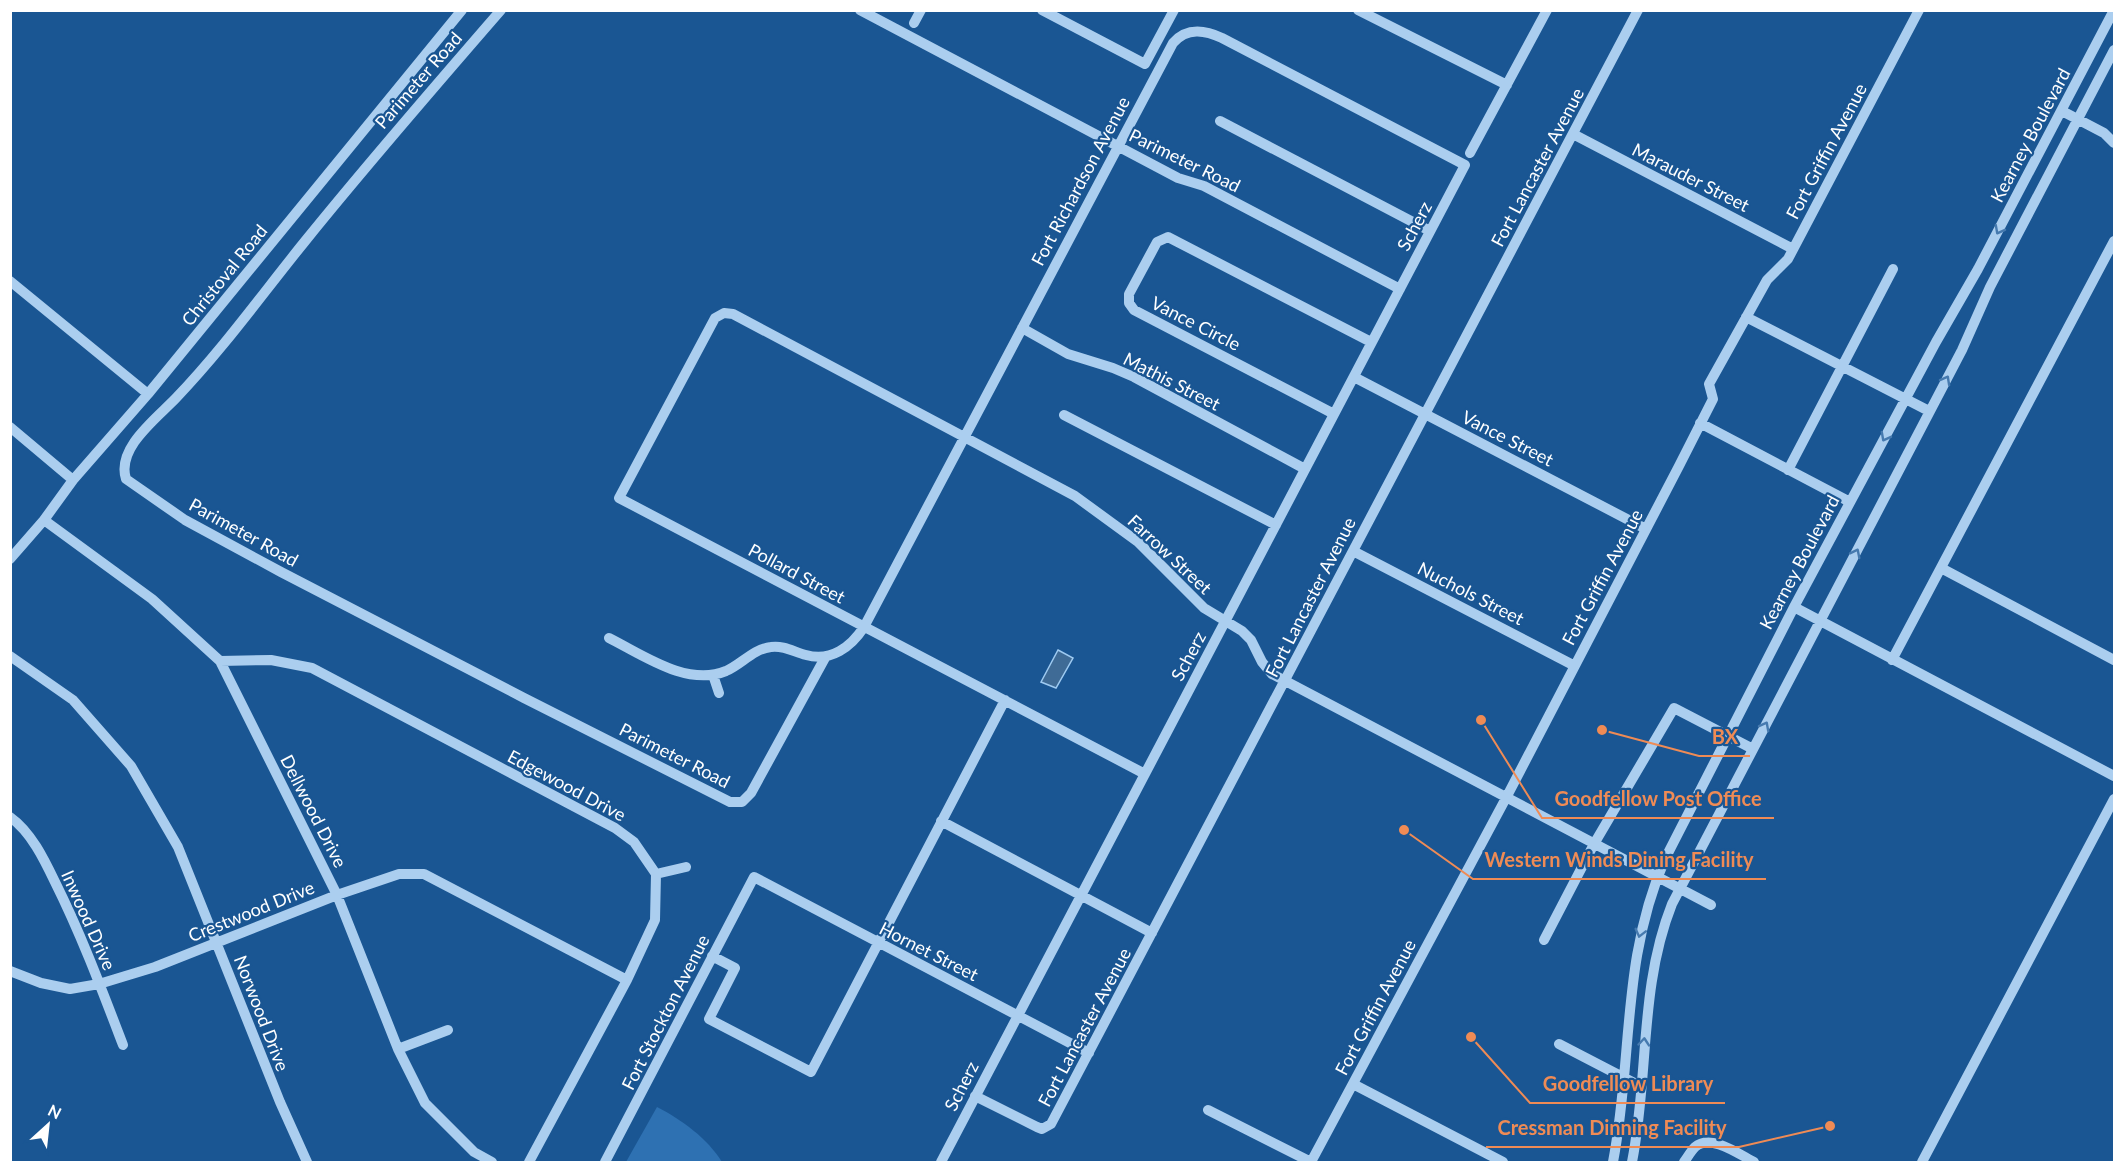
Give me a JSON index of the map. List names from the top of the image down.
{
  "streets": {
    "street": [
      "Parimeter Road",
      "Kearney Boulevard",
      "Fort Griffin Avenue",
      "Fort Lancaster Avenue",
      "Marauder Street",
      "Fort Richardson Avenue",
      "Scherz",
      "Christoval Road",
      "Vance Circle",
      "Mathis Street",
      "Vance Street",
      "Farrow Street",
      "Pollard Street",
      "Nuchols Street",
      "Edgewood Drive",
      "Dellwood Drive",
      "Crestwood Drive",
      "Inwood Drive",
      "Hornet Street",
      "Fort Stockton Avenue",
      "Norwood Drive"
    ]
  },
  "crossings": [
    ["Parimeter Road", "Fort Richardson Avenue"],
    ["Parimeter Road", "Scherz"],
    ["Kearney Boulevard", "Farrow Street"],
    ["Fort Griffin Avenue", "Marauder Street"],
    ["Fort Griffin Avenue", "Vance Street"],
    ["Fort Griffin Avenue", "Farrow Street"],
    ["Fort Griffin Avenue", "Nuchols Street"],
    ["Fort Lancaster Avenue", "Marauder Street"],
    ["Fort Lancaster Avenue", "Scherz"],
    ["Fort Lancaster Avenue", "Vance Street"],
    ["Fort Lancaster Avenue", "Farrow Street"],
    ["Fort Lancaster Avenue", "Nuchols Street"],
    ["Fort Lancaster Avenue", "Hornet Street"],
    ["Fort Richardson Avenue", "Scherz"],
    ["Fort Richardson Avenue", "Mathis Street"],
    ["Fort Richardson Avenue", "Farrow Street"],
    ["Fort Richardson Avenue", "Pollard Street"],
    ["Scherz", "Vance Circle"],
    ["Scherz", "Mathis Street"],
    ["Scherz", "Vance Street"],
    ["Scherz", "Farrow Street"],
    ["Scherz", "Pollard Street"],
    ["Scherz", "Hornet Street"],
    ["Christoval Road", "Dellwood Drive"],
    ["Farrow Street", "Pollard Street"],
    ["Edgewood Drive", "Dellwood Drive"],
    ["Dellwood Drive", "Crestwood Drive"],
    ["Crestwood Drive", "Inwood Drive"],
    ["Crestwood Drive", "Norwood Drive"],
    ["Hornet Street", "Fort Stockton Avenue"]
  ],
  "places": [
    "Goodfellow Post Office",
    "BX",
    "Western Winds Dining Facility",
    "Goodfellow Library",
    "Cressman Dinning Facility"
  ],
  "north": "top right"
}
